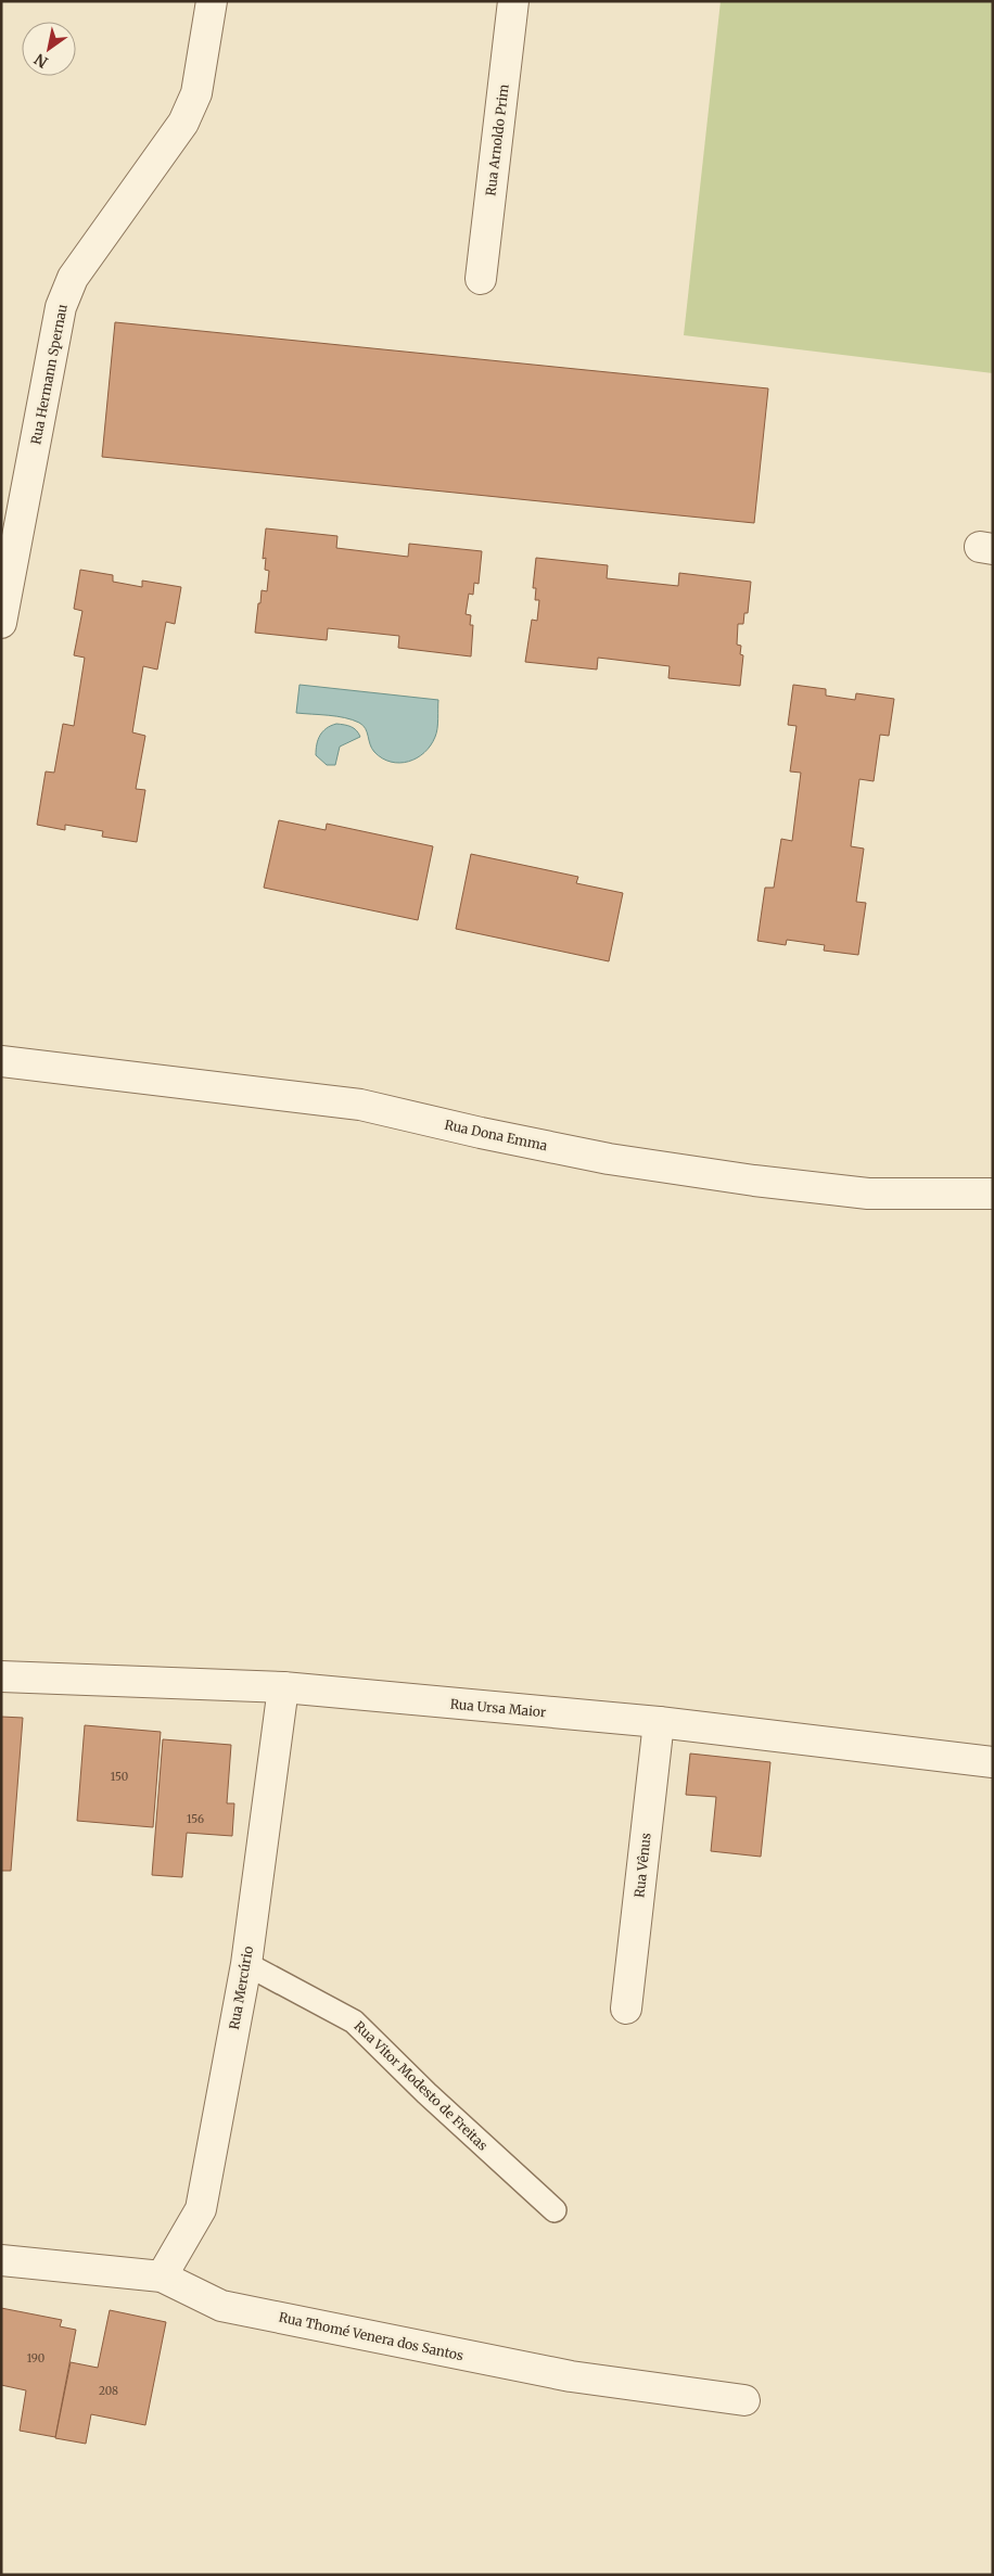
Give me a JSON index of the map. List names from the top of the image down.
{
  "streets": {
    "street": [
      "Rua Arnoldo Prim",
      "Rua Hermann Spernau",
      "Rua Dona Emma",
      "Rua Ursa Maior",
      "Rua Vênus",
      "Rua Mercúrio",
      "Rua Thomé Venera dos Santos"
    ],
    "lane": ["Rua Vitor Modesto de Freitas"]
  },
  "crossings": [
    ["Rua Ursa Maior", "Rua Vênus"],
    ["Rua Ursa Maior", "Rua Mercúrio"],
    ["Rua Mercúrio", "Rua Vitor Modesto de Freitas"],
    ["Rua Mercúrio", "Rua Thomé Venera dos Santos"]
  ],
  "house_numbers": [
    "150",
    "156",
    "190",
    "208"
  ],
  "north": "bottom left"
}
